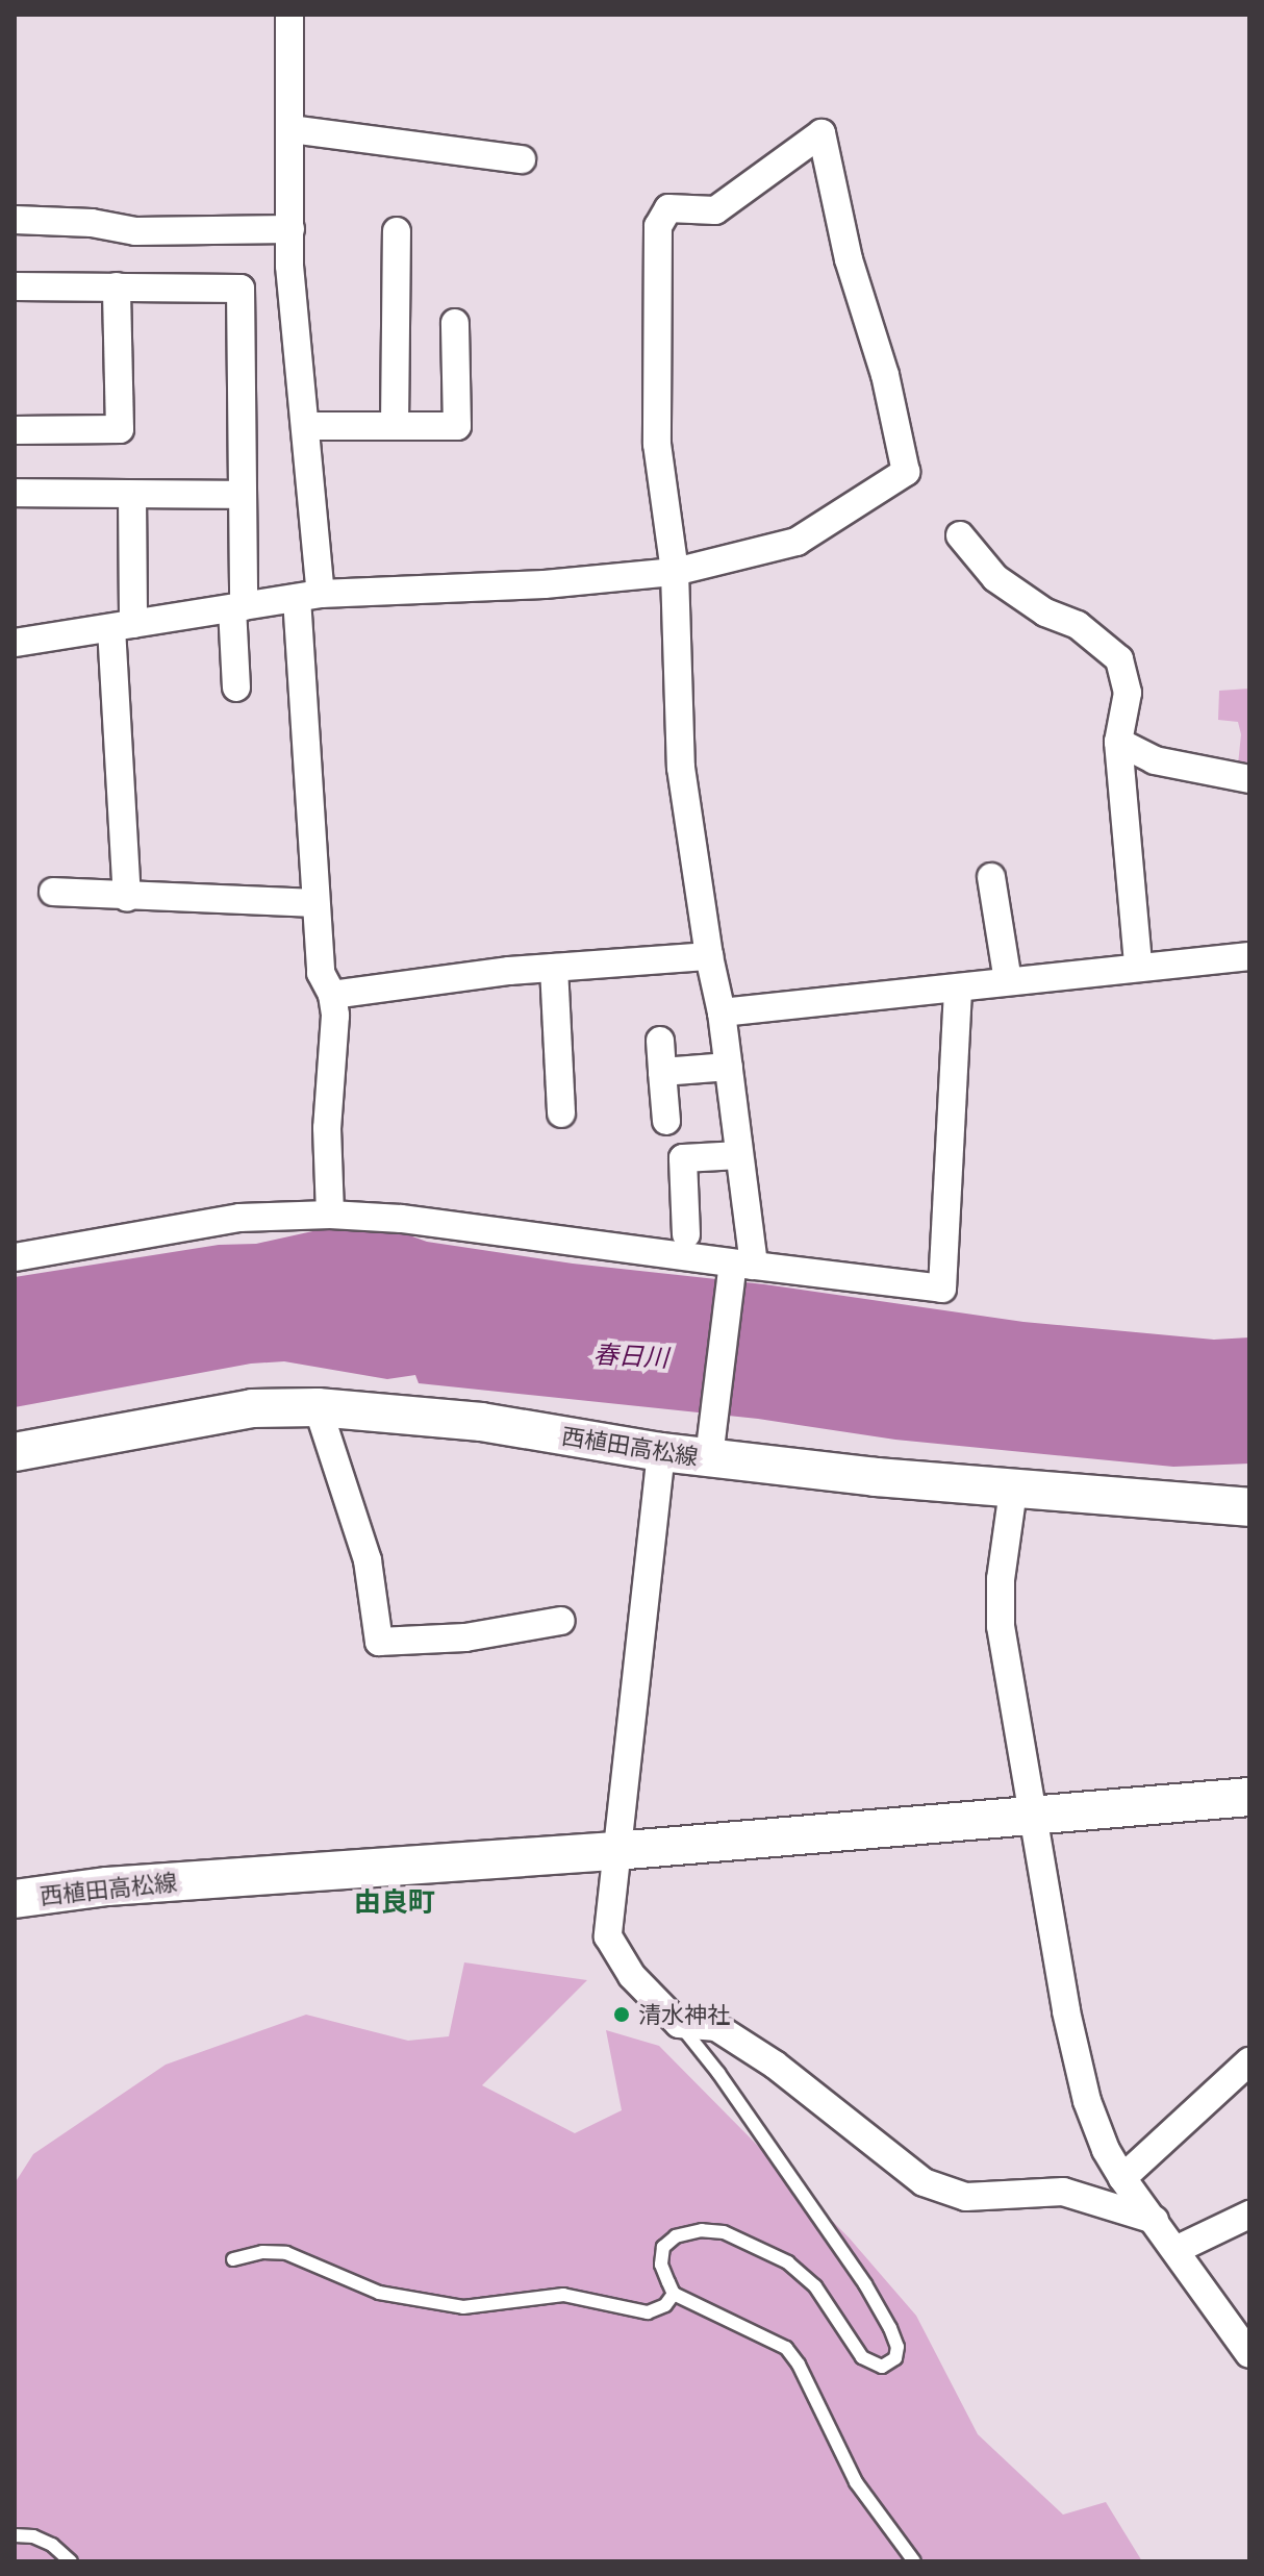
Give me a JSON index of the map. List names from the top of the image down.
{
  "streets": {
    "main road": ["西植田高松線"]
  },
  "districts": ["由良町"],
  "water": ["春日川"],
  "places": ["清水神社"]
}
